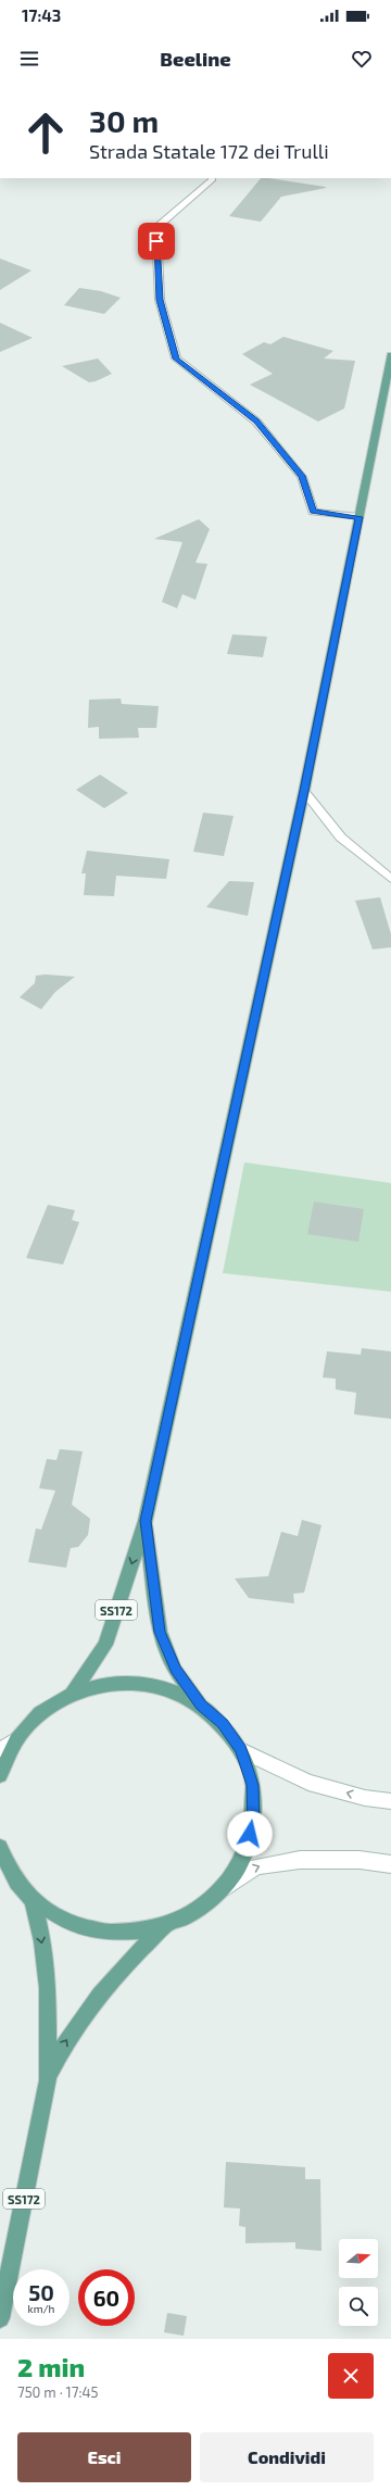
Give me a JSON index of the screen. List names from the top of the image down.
{
  "streets": {
    "main road": ["SS172"]
  },
  "north": "right",
  "page": {
    "status": "17:43",
    "header": "Beeline",
    "turn": ["30 m", "Strada Statale 172 dei Trulli"],
    "speed": "50 km/h",
    "limit": "60",
    "heading": ["2 min", "750 m · 17:45"],
    "buttons": ["Esci", "Condividi"]
  }
}
